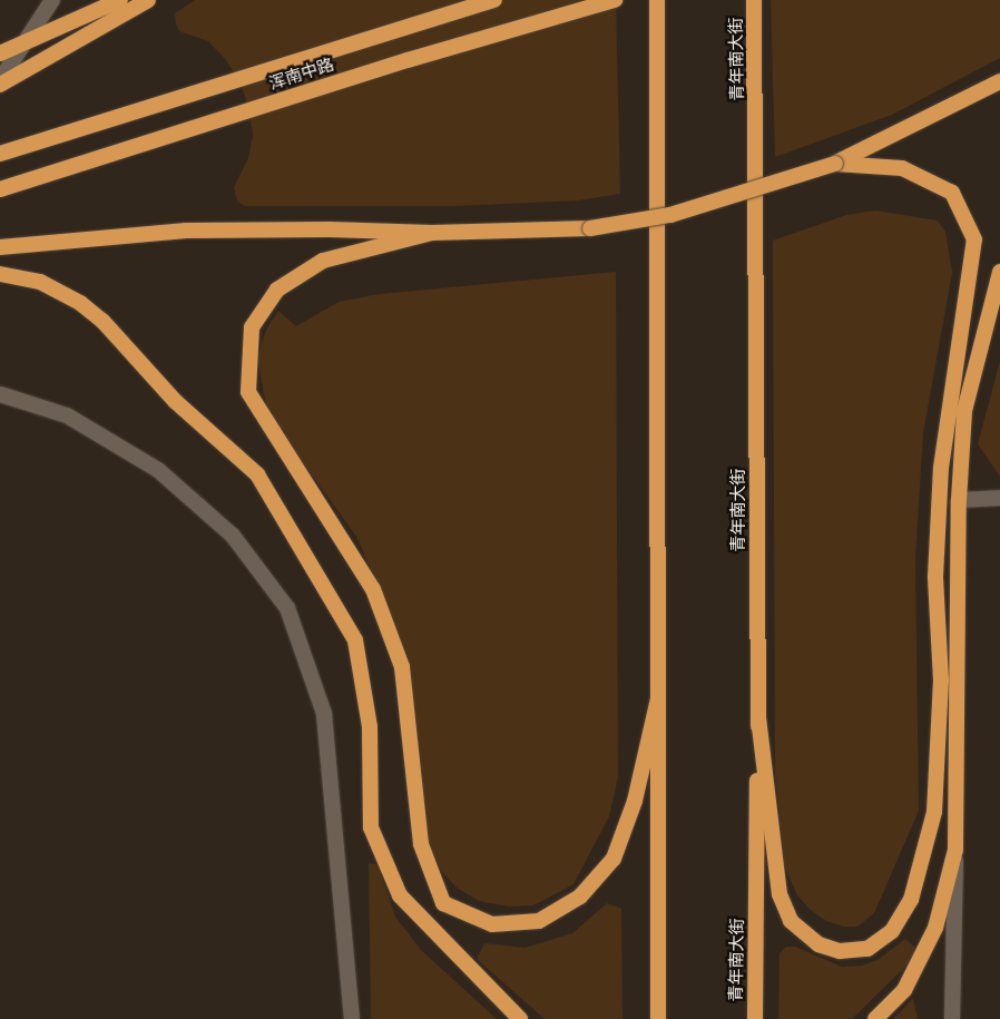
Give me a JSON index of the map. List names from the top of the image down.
{
  "streets": {
    "highway": ["青年南大街", "浑南中路"]
  }
}
